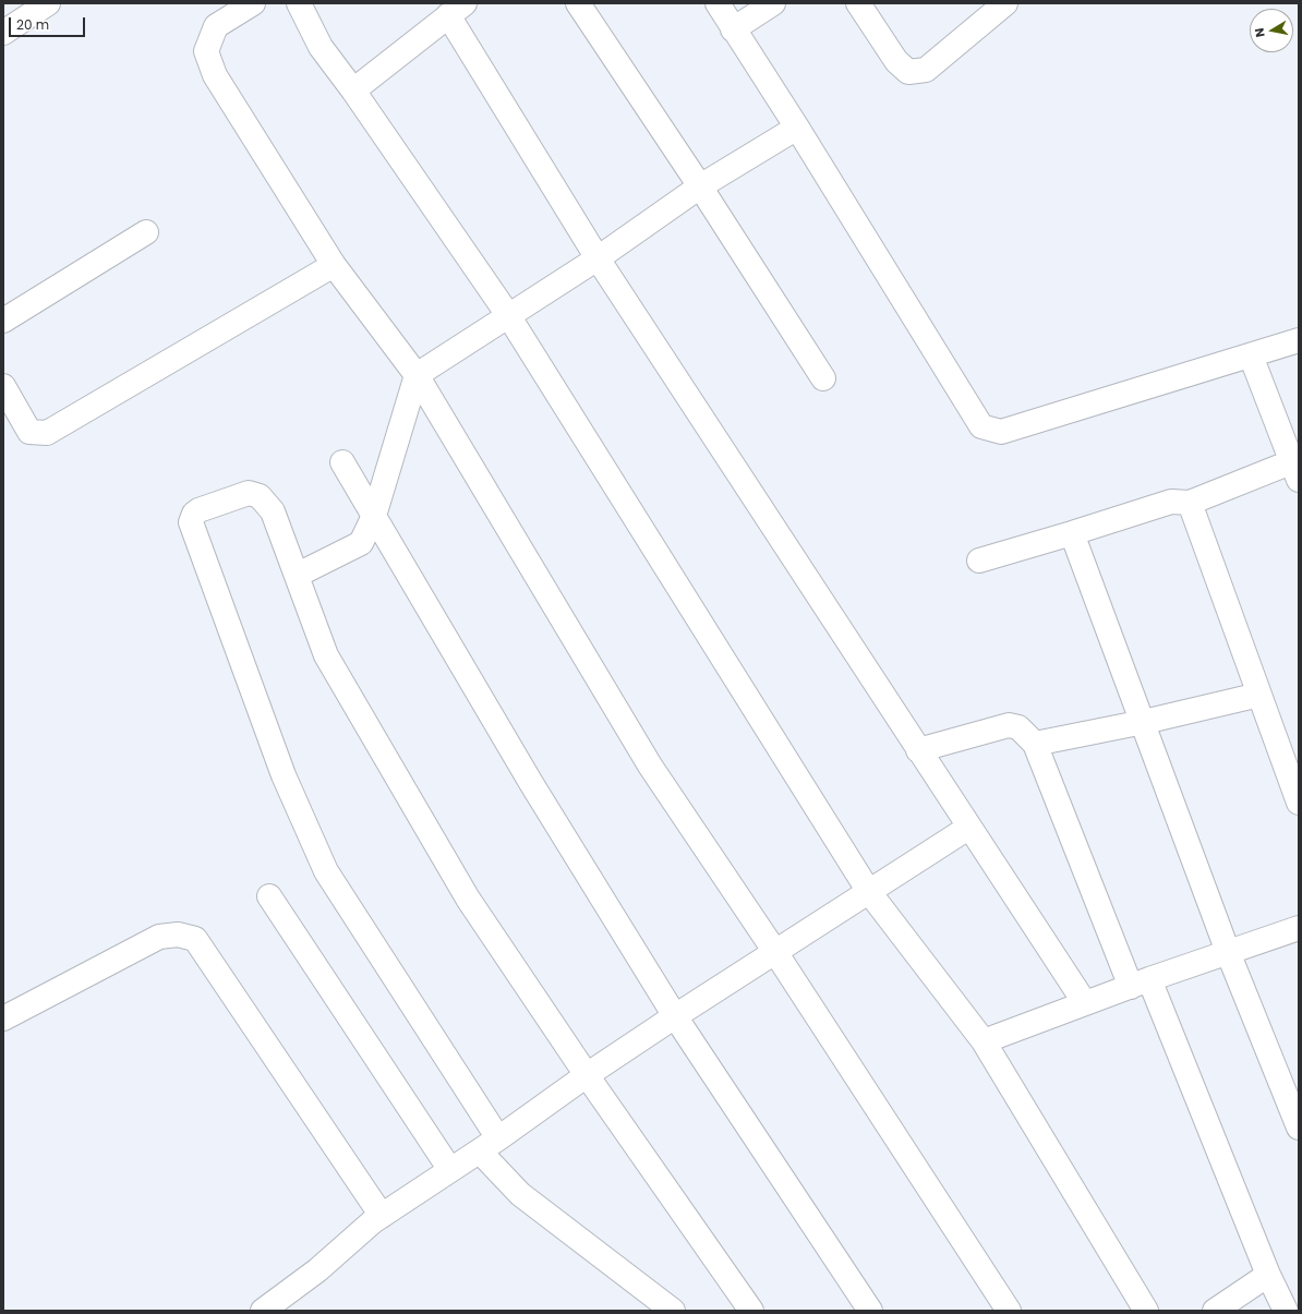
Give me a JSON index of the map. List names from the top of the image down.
{
  "scale_bar": "20 m",
  "north": "left"
}
